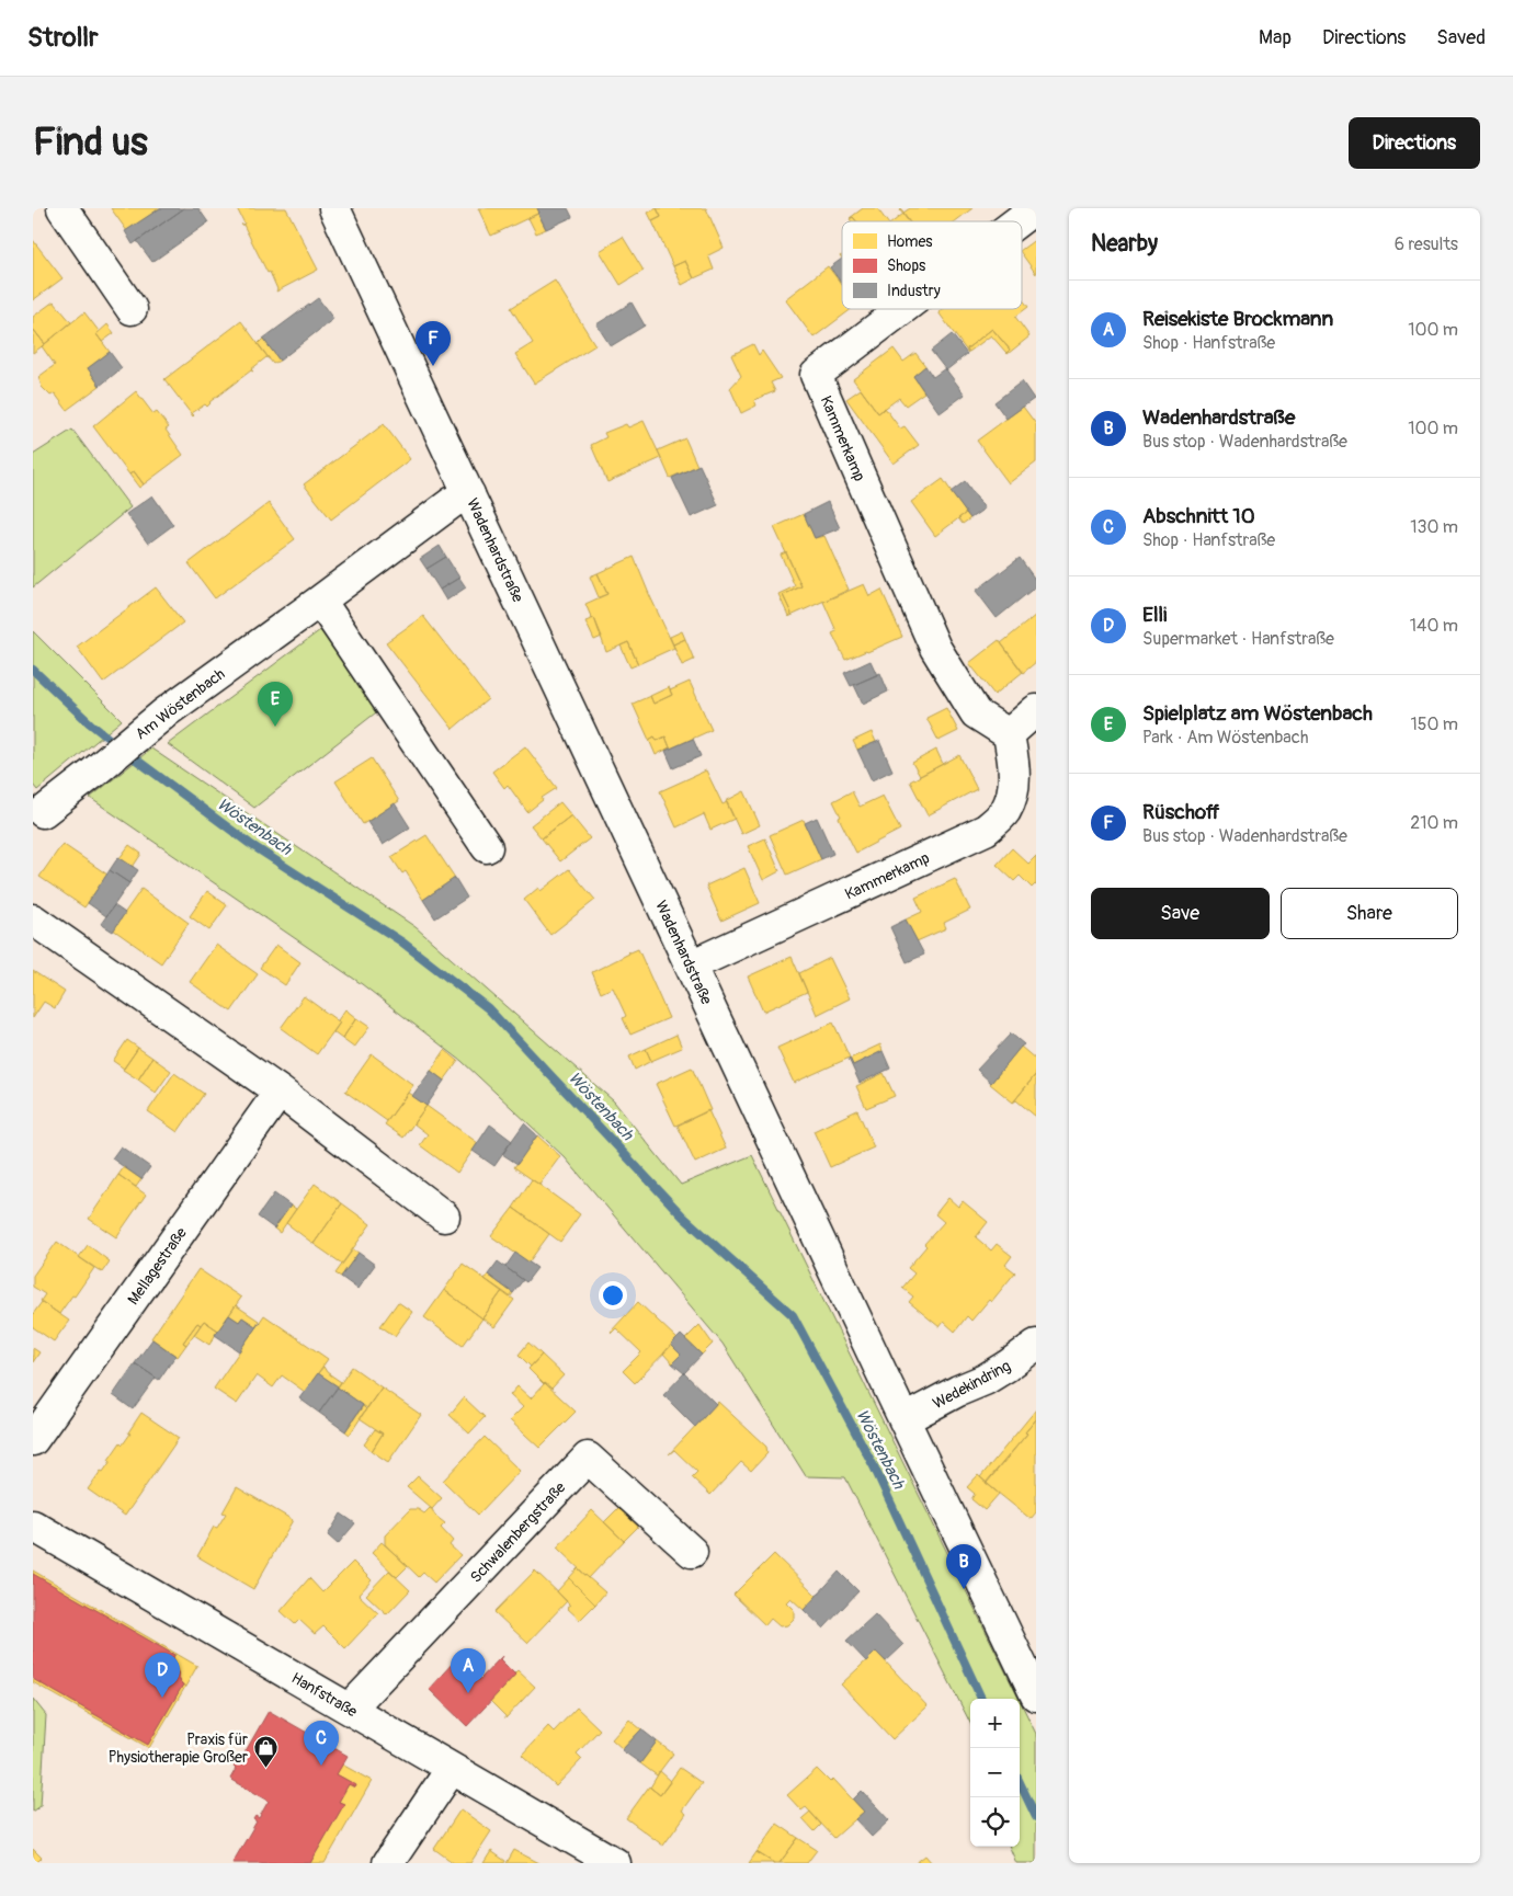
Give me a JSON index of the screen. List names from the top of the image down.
{
  "streets": {
    "street": [
      "Kammerkamp",
      "Wadenhardstraße",
      "Am Wöstenbach",
      "Mellagestraße",
      "Wedekindring",
      "Schwalenbergstraße",
      "Hanfstraße"
    ]
  },
  "crossings": [
    ["Kammerkamp", "Wadenhardstraße"],
    ["Wadenhardstraße", "Am Wöstenbach"],
    ["Wadenhardstraße", "Wedekindring"],
    ["Schwalenbergstraße", "Hanfstraße"]
  ],
  "water": ["Wöstenbach"],
  "places": {
    "shop": ["Praxis für Physiotherapie Großer"]
  },
  "legend": ["Homes", "Shops", "Industry"],
  "page": {
    "header": "Strollr",
    "nav": ["Map", "Directions", "Saved"],
    "buttons": [
      "Directions",
      ["Save", "Share"]
    ],
    "title": "Find us",
    "heading": ["Nearby", "6 results"],
    "list": [
      {
        "mark": "A",
        "name": "Reisekiste Brockmann",
        "note": "Shop · Hanfstraße",
        "value": "100 m"
      },
      {
        "mark": "B",
        "name": "Wadenhardstraße",
        "note": "Bus stop · Wadenhardstraße",
        "value": "100 m"
      },
      {
        "mark": "C",
        "name": "Abschnitt 10",
        "note": "Shop · Hanfstraße",
        "value": "130 m"
      },
      {
        "mark": "D",
        "name": "Elli",
        "note": "Supermarket · Hanfstraße",
        "value": "140 m"
      },
      {
        "mark": "E",
        "name": "Spielplatz am Wöstenbach",
        "note": "Park · Am Wöstenbach",
        "value": "150 m"
      },
      {
        "mark": "F",
        "name": "Rüschoff",
        "note": "Bus stop · Wadenhardstraße",
        "value": "210 m"
      }
    ],
    "pins": [
      "F",
      "E",
      "B",
      "A",
      "D",
      "C"
    ],
    "map_buttons": ["+", "−"]
  }
}
